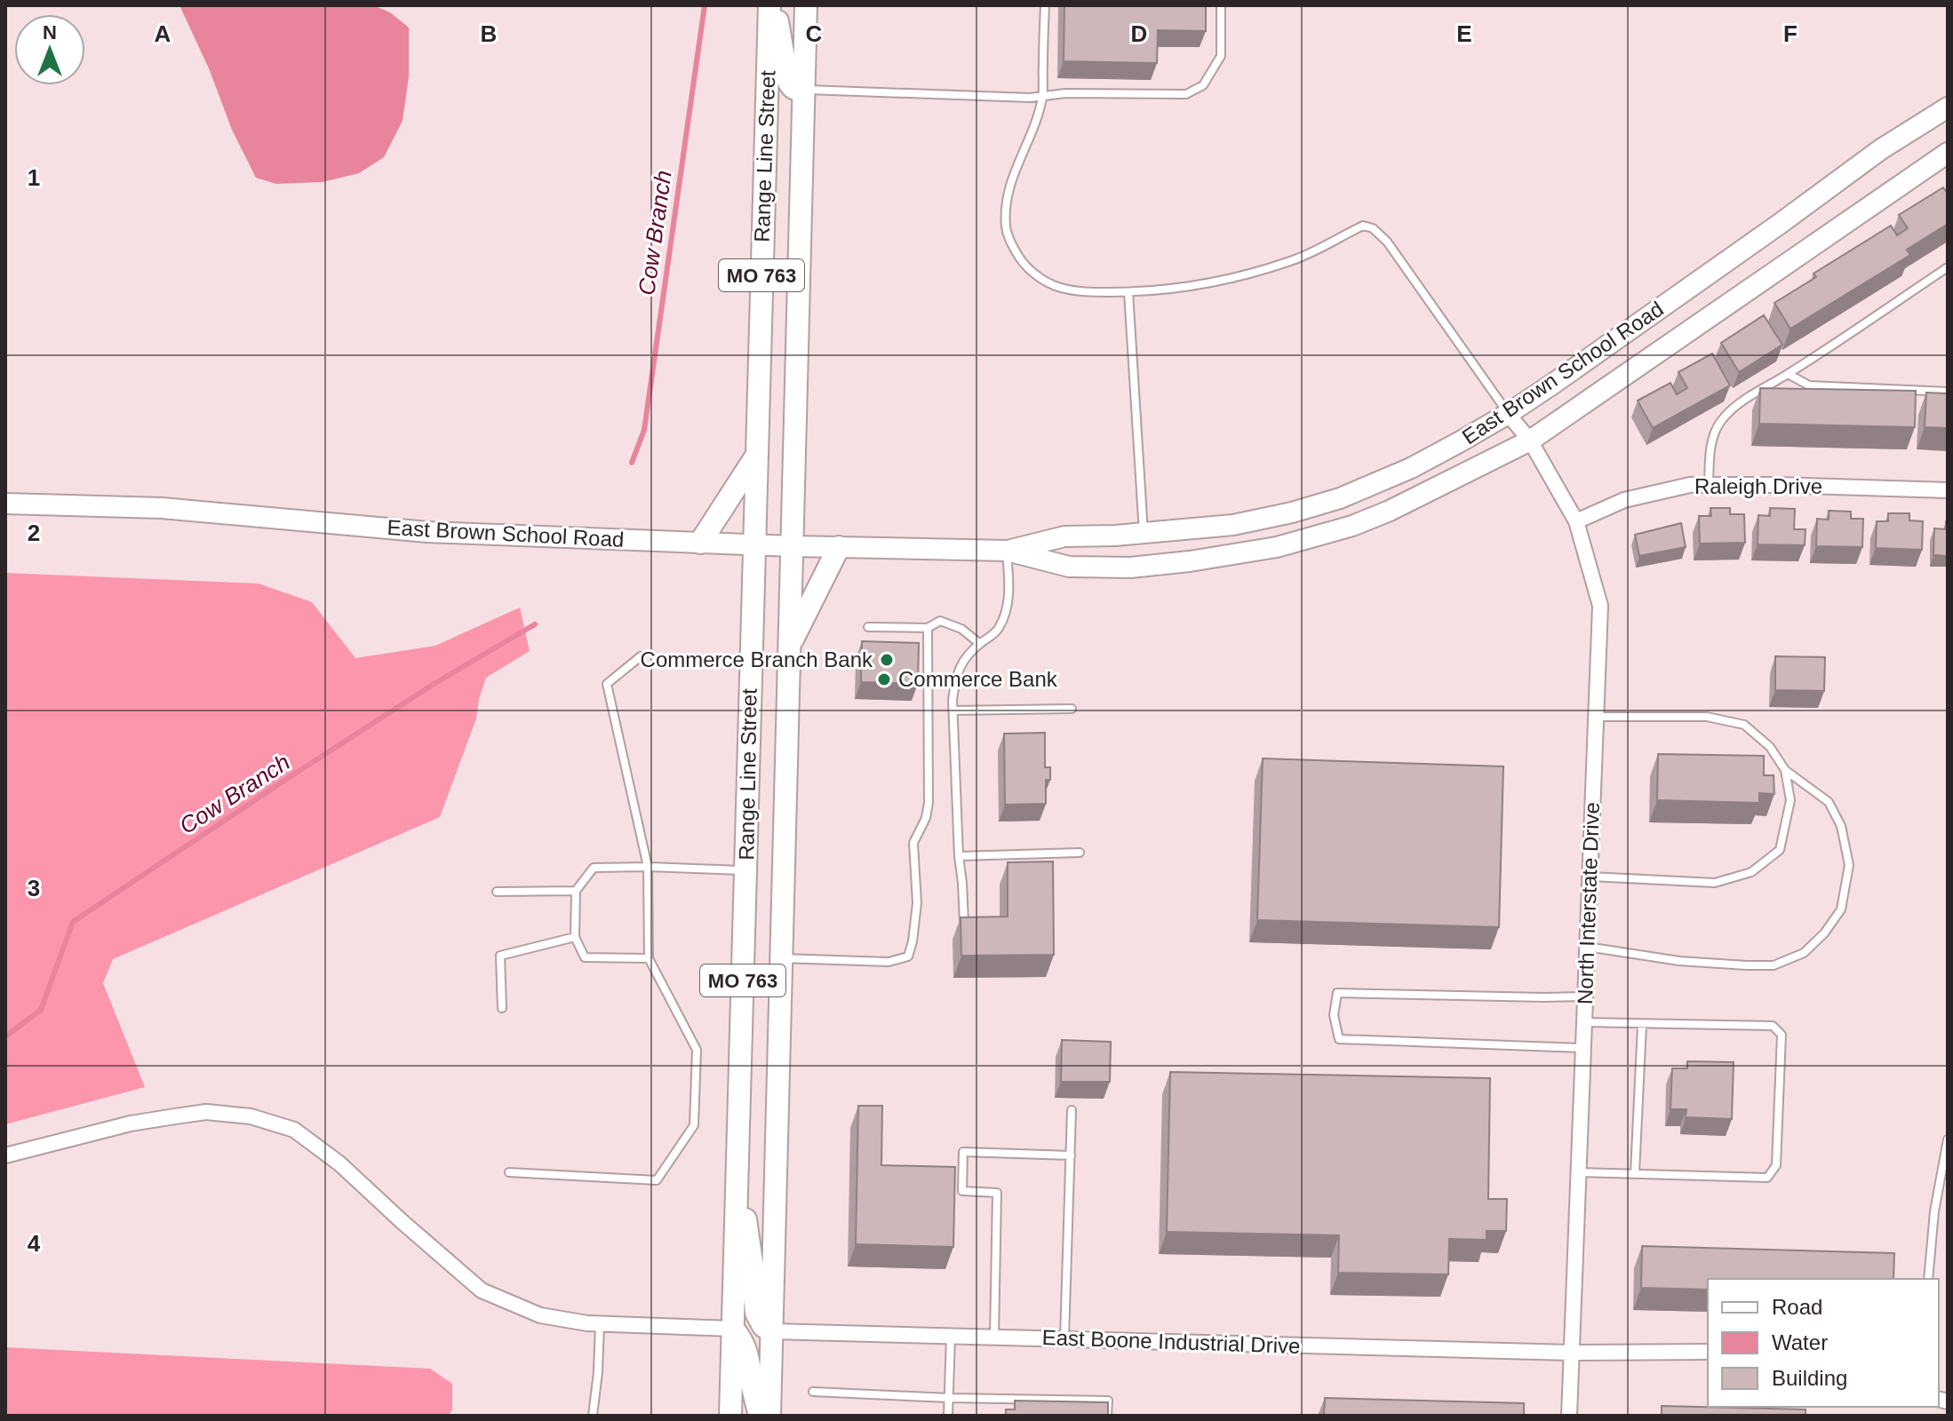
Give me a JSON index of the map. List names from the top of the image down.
{
  "streets": {
    "main road": ["Range Line Street", "MO 763", "East Brown School Road"],
    "street": ["Raleigh Drive", "North Interstate Drive", "East Boone Industrial Drive"]
  },
  "crossings": [
    ["Range Line Street", "East Brown School Road"],
    ["Range Line Street", "East Boone Industrial Drive"],
    ["East Brown School Road", "North Interstate Drive"],
    ["Raleigh Drive", "North Interstate Drive"],
    ["North Interstate Drive", "East Boone Industrial Drive"]
  ],
  "water": ["Cow Branch"],
  "places": ["Commerce Branch Bank", "Commerce Bank"],
  "legend": ["Road", "Water", "Building"],
  "north": "top",
  "grid": {
    "columns": [
      "A",
      "B",
      "C",
      "D",
      "E",
      "F"
    ],
    "rows": [
      "1",
      "2",
      "3",
      "4"
    ]
  }
}
